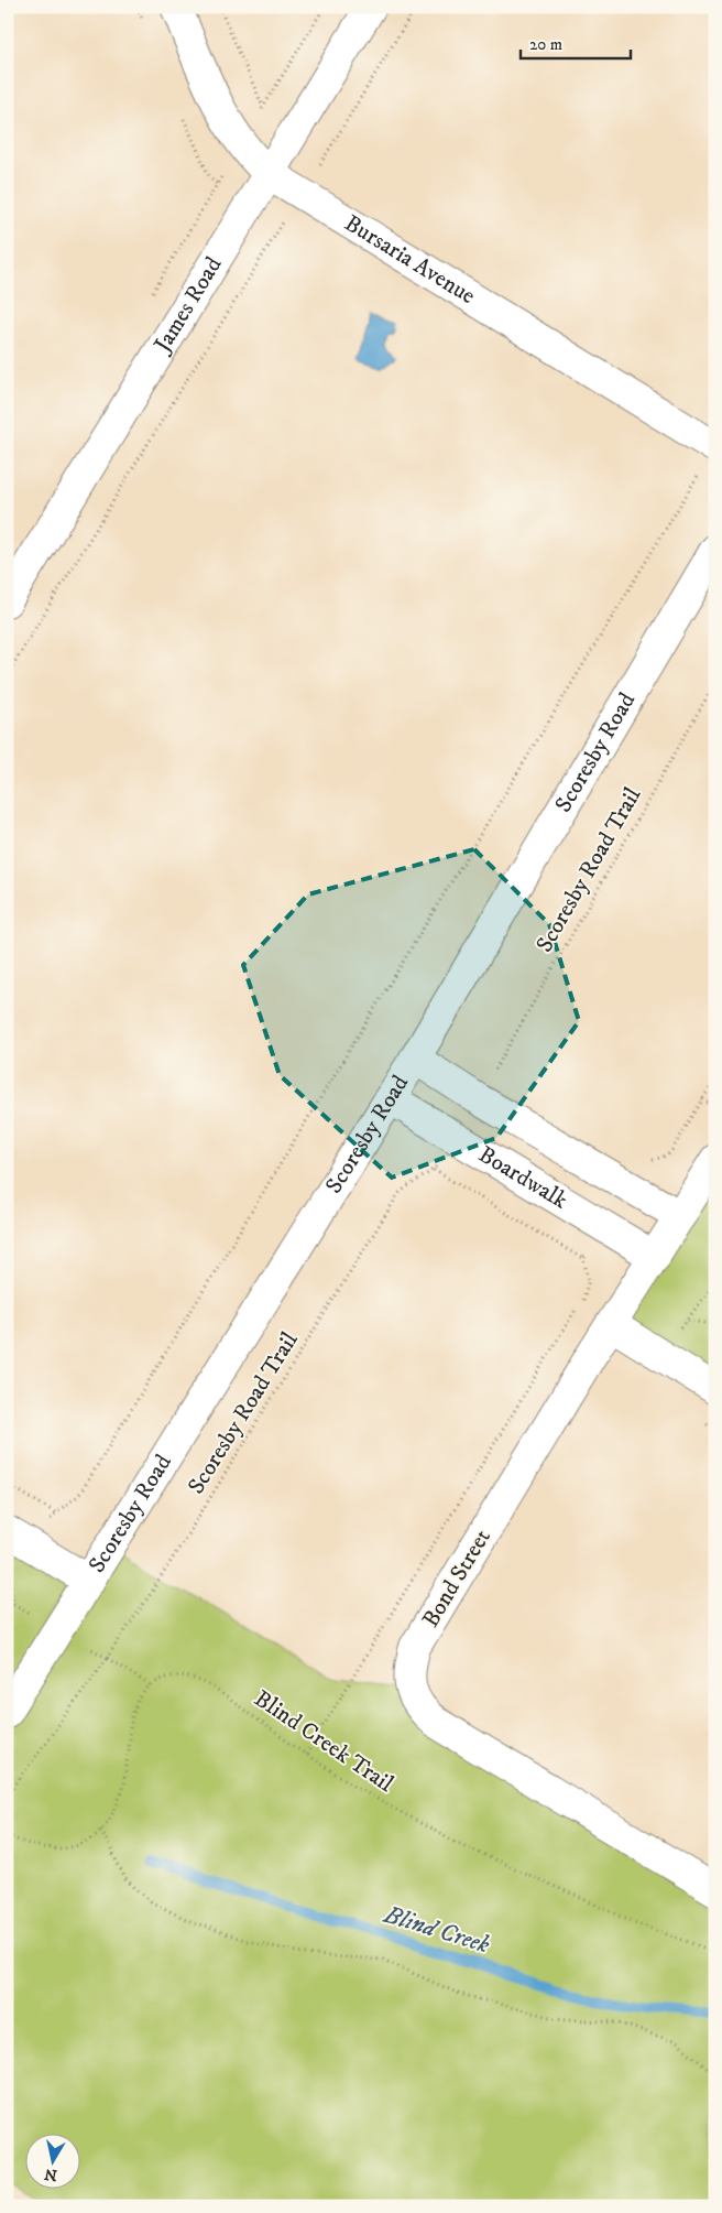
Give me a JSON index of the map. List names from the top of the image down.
{
  "streets": {
    "street": [
      "Bursaria Avenue",
      "James Road",
      "Scoresby Road",
      "Boardwalk",
      "Bond Street"
    ],
    "path": ["Scoresby Road Trail", "Blind Creek Trail"]
  },
  "crossings": [
    ["Bursaria Avenue", "James Road"],
    ["Scoresby Road", "Boardwalk"],
    ["Boardwalk", "Bond Street"]
  ],
  "water": ["Blind Creek"],
  "scale_bar": "20 m",
  "north": "bottom"
}
